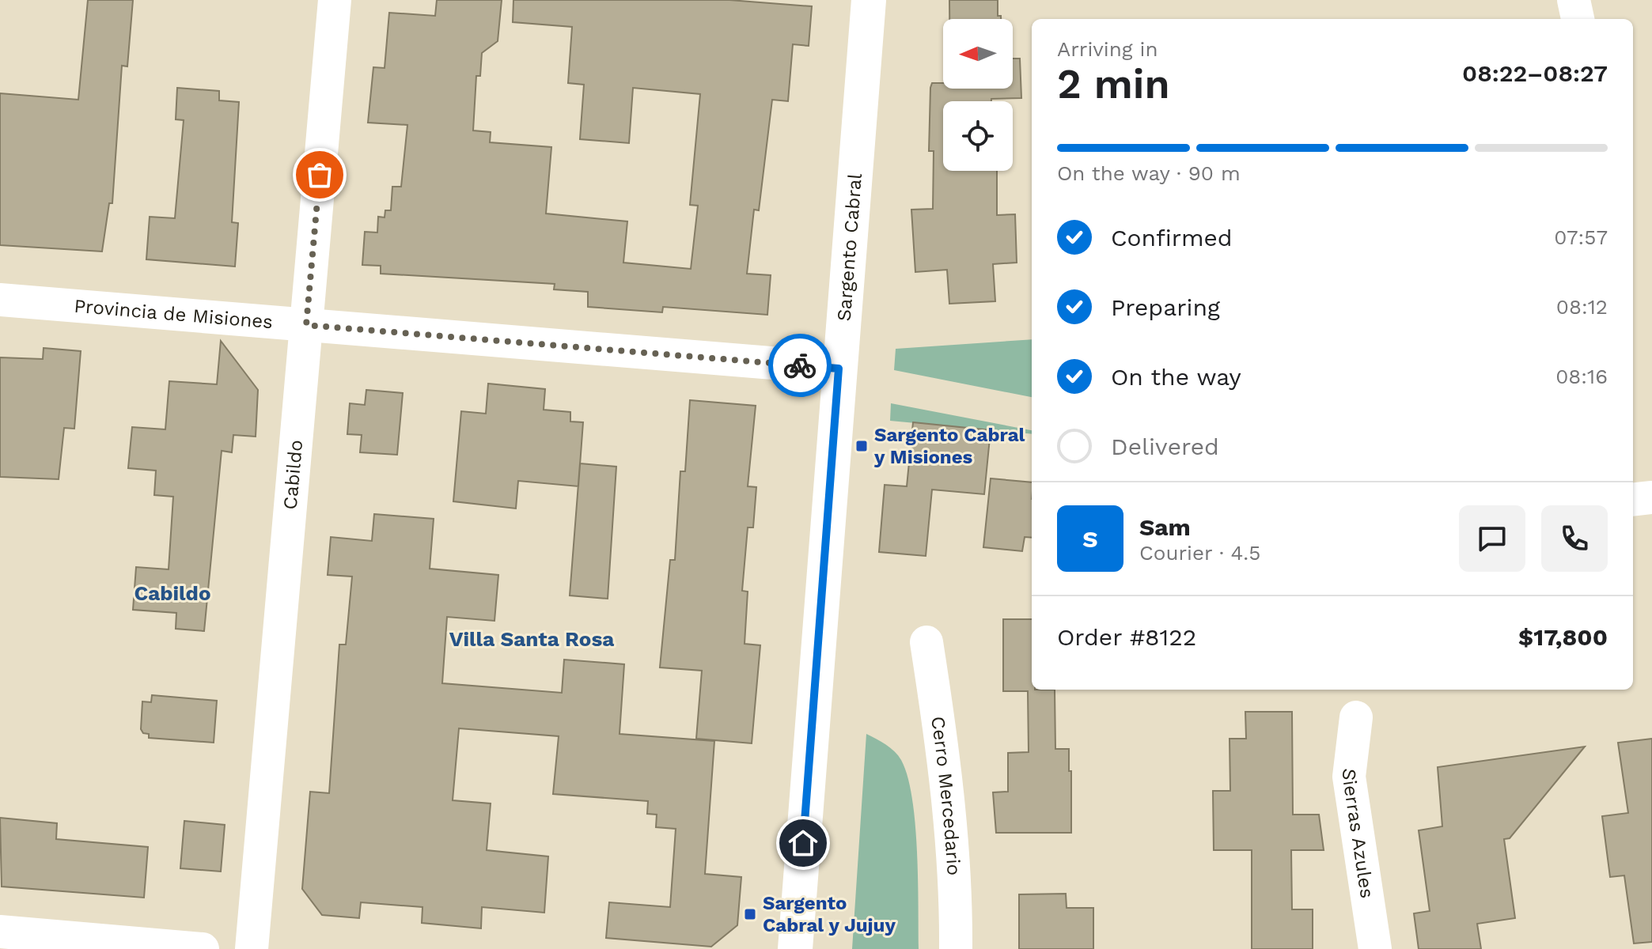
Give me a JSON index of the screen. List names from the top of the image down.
{
  "streets": {
    "main road": ["Sargento Cabral"],
    "street": [
      "Provincia de Misiones",
      "Cabildo",
      "Cerro Mercedario",
      "Sierras Azules"
    ]
  },
  "crossings": [
    ["Sargento Cabral", "Provincia de Misiones"],
    ["Provincia de Misiones", "Cabildo"]
  ],
  "districts": ["Cabildo", "Villa Santa Rosa"],
  "places": {
    "transit": ["Sargento Cabral y Misiones", "Sargento Cabral y Jujuy"]
  },
  "north": "left",
  "page": {
    "heading": ["2 min", "Arriving in", "08:22–08:27"],
    "panel": [
      "Sam",
      "Courier · 4.5",
      "Order #8122",
      "$17,800"
    ],
    "bar": "On the way · 90 m",
    "list": [
      ["Confirmed", "07:57"],
      ["Preparing", "08:12"],
      ["On the way", "08:16"],
      "Delivered"
    ],
    "round": "S"
  }
}
